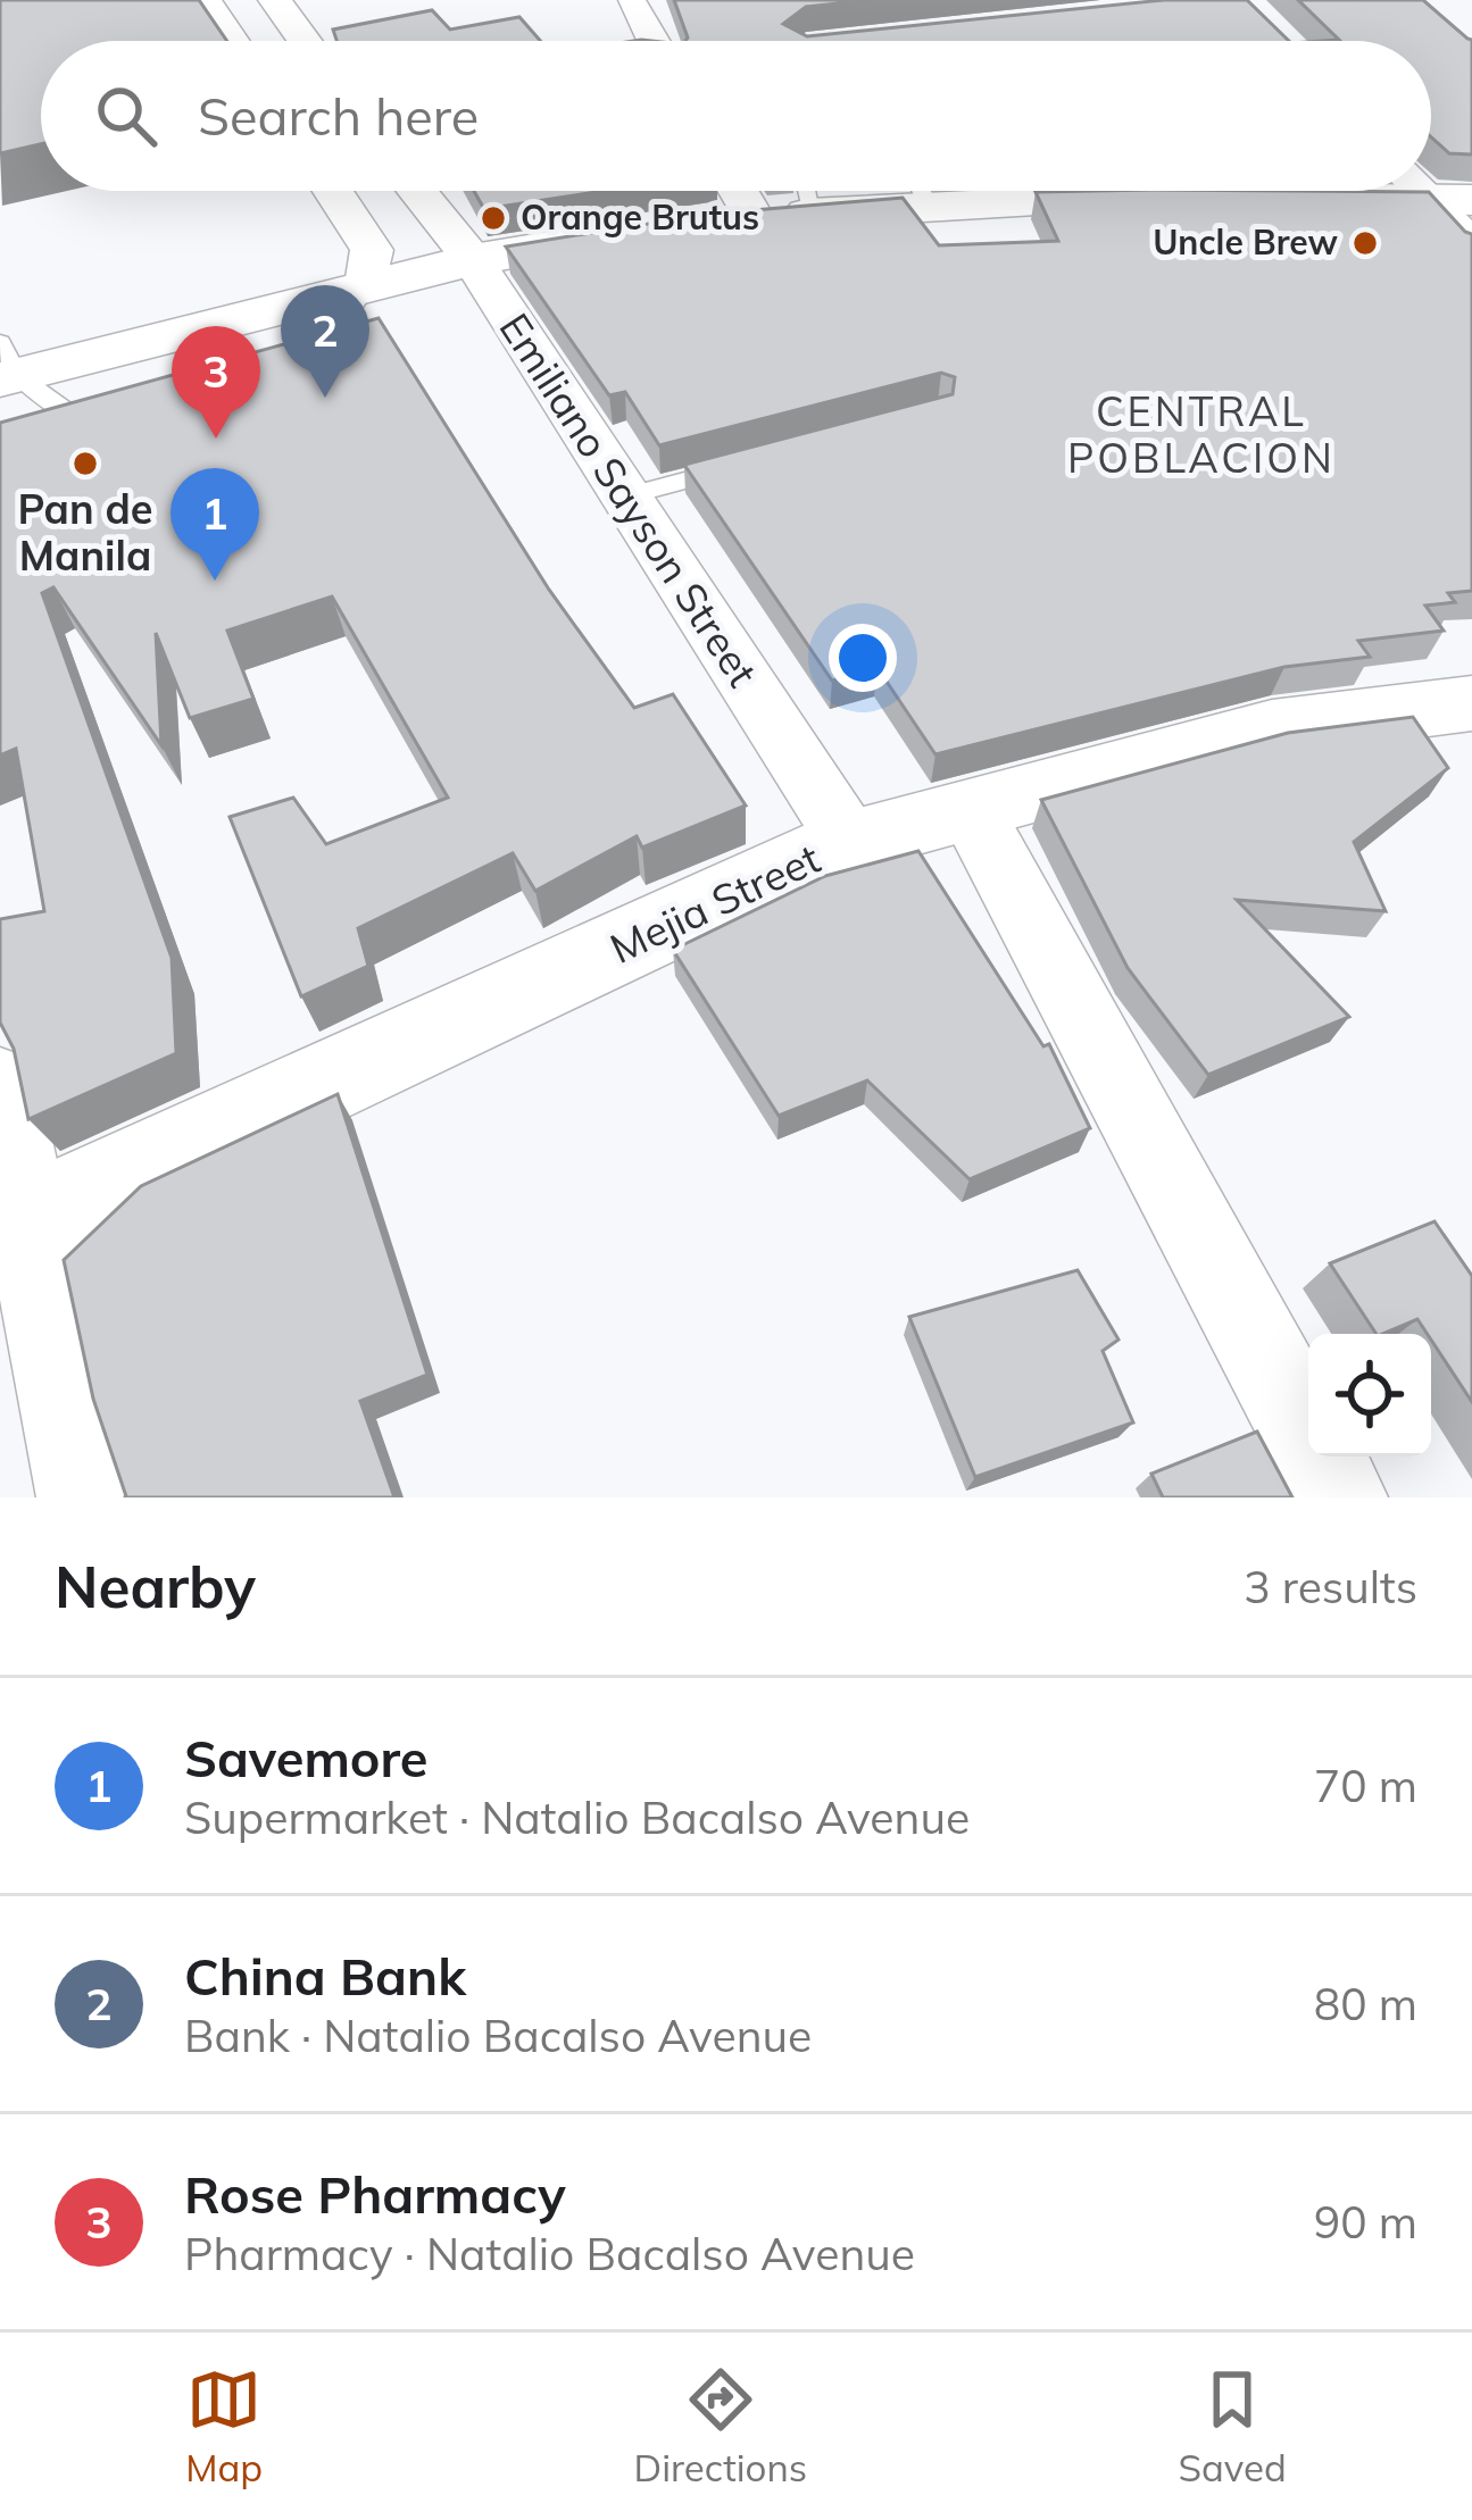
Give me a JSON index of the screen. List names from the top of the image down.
{
  "streets": {
    "main road": ["Mejia Street"],
    "street": ["Emiliano Sayson Street"]
  },
  "crossings": [
    ["Emiliano Sayson Street", "Mejia Street"]
  ],
  "districts": ["CENTRAL POBLACION"],
  "places": ["Orange Brutus", "Uncle Brew", "Pan de Manila"],
  "page": {
    "search": "Search here",
    "pins": ["2", "3", "1"],
    "heading": ["Nearby", "3 results"],
    "list": [
      {
        "mark": "1",
        "name": "Savemore",
        "note": "Supermarket · Natalio Bacalso Avenue",
        "value": "70 m"
      },
      {
        "mark": "2",
        "name": "China Bank",
        "note": "Bank · Natalio Bacalso Avenue",
        "value": "80 m"
      },
      {
        "mark": "3",
        "name": "Rose Pharmacy",
        "note": "Pharmacy · Natalio Bacalso Avenue",
        "value": "90 m"
      }
    ],
    "nav": ["Map", "Directions", "Saved"]
  }
}
